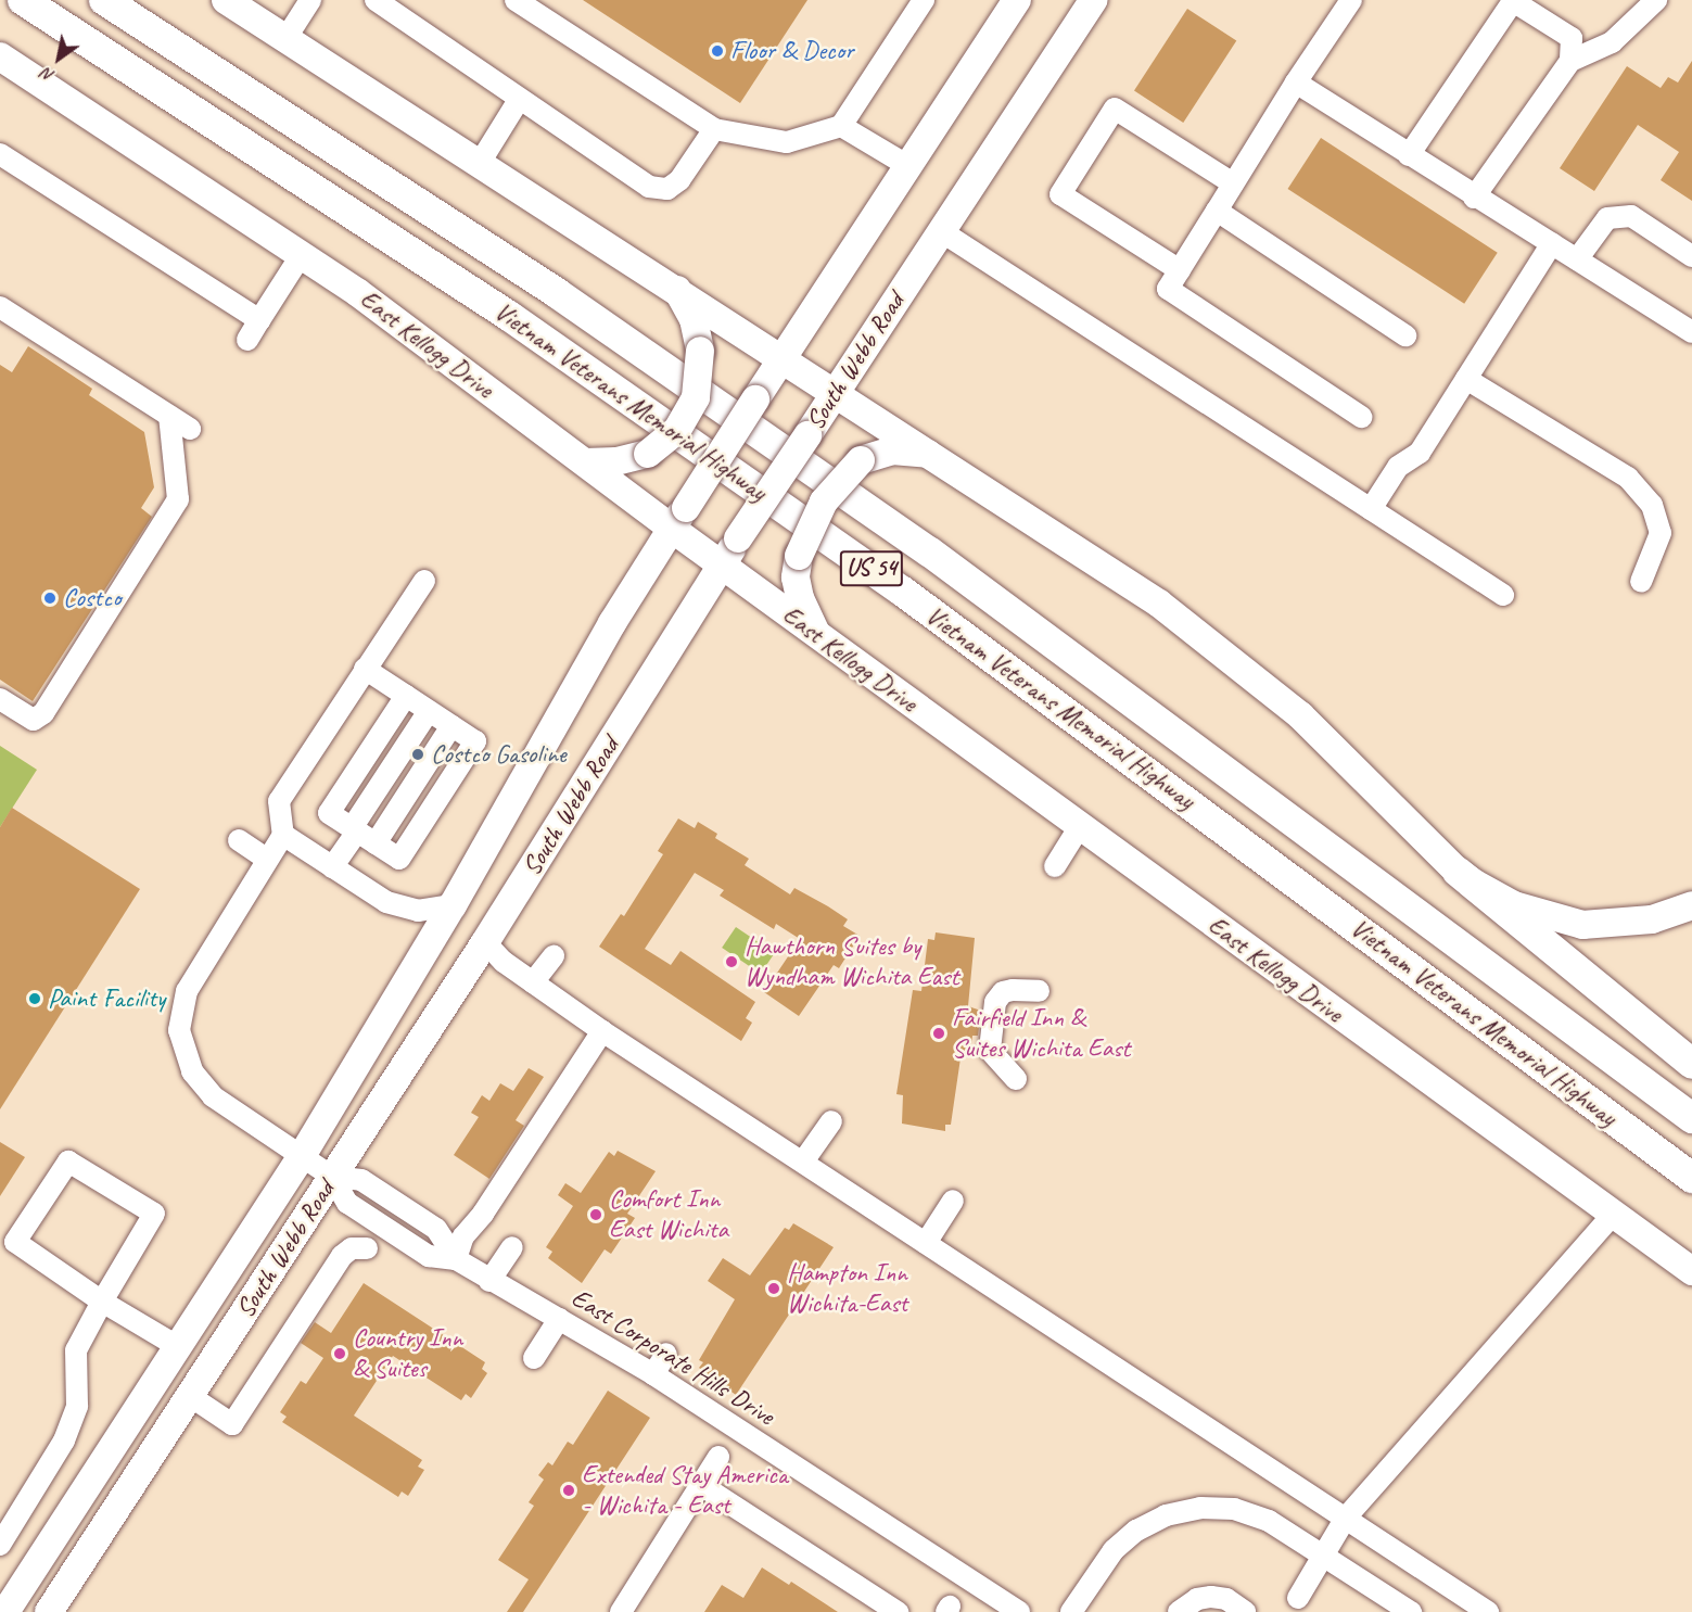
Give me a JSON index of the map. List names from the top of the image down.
{
  "streets": {
    "highway": ["Vietnam Veterans Memorial Highway", "US 54"],
    "main road": ["East Kellogg Drive", "South Webb Road"],
    "street": ["East Corporate Hills Drive"]
  },
  "crossings": [
    ["East Kellogg Drive", "South Webb Road"],
    ["South Webb Road", "East Corporate Hills Drive"]
  ],
  "places": [
    "Floor & Decor",
    "Costco",
    "Costco Gasoline",
    "Hawthorn Suites by Wyndham Wichita East",
    "Paint Facility",
    "Fairfield Inn & Suites Wichita East",
    "Comfort Inn East Wichita",
    "Hampton Inn Wichita-East",
    "Country Inn & Suites",
    "Extended Stay America - Wichita - East"
  ],
  "north": "bottom left"
}
